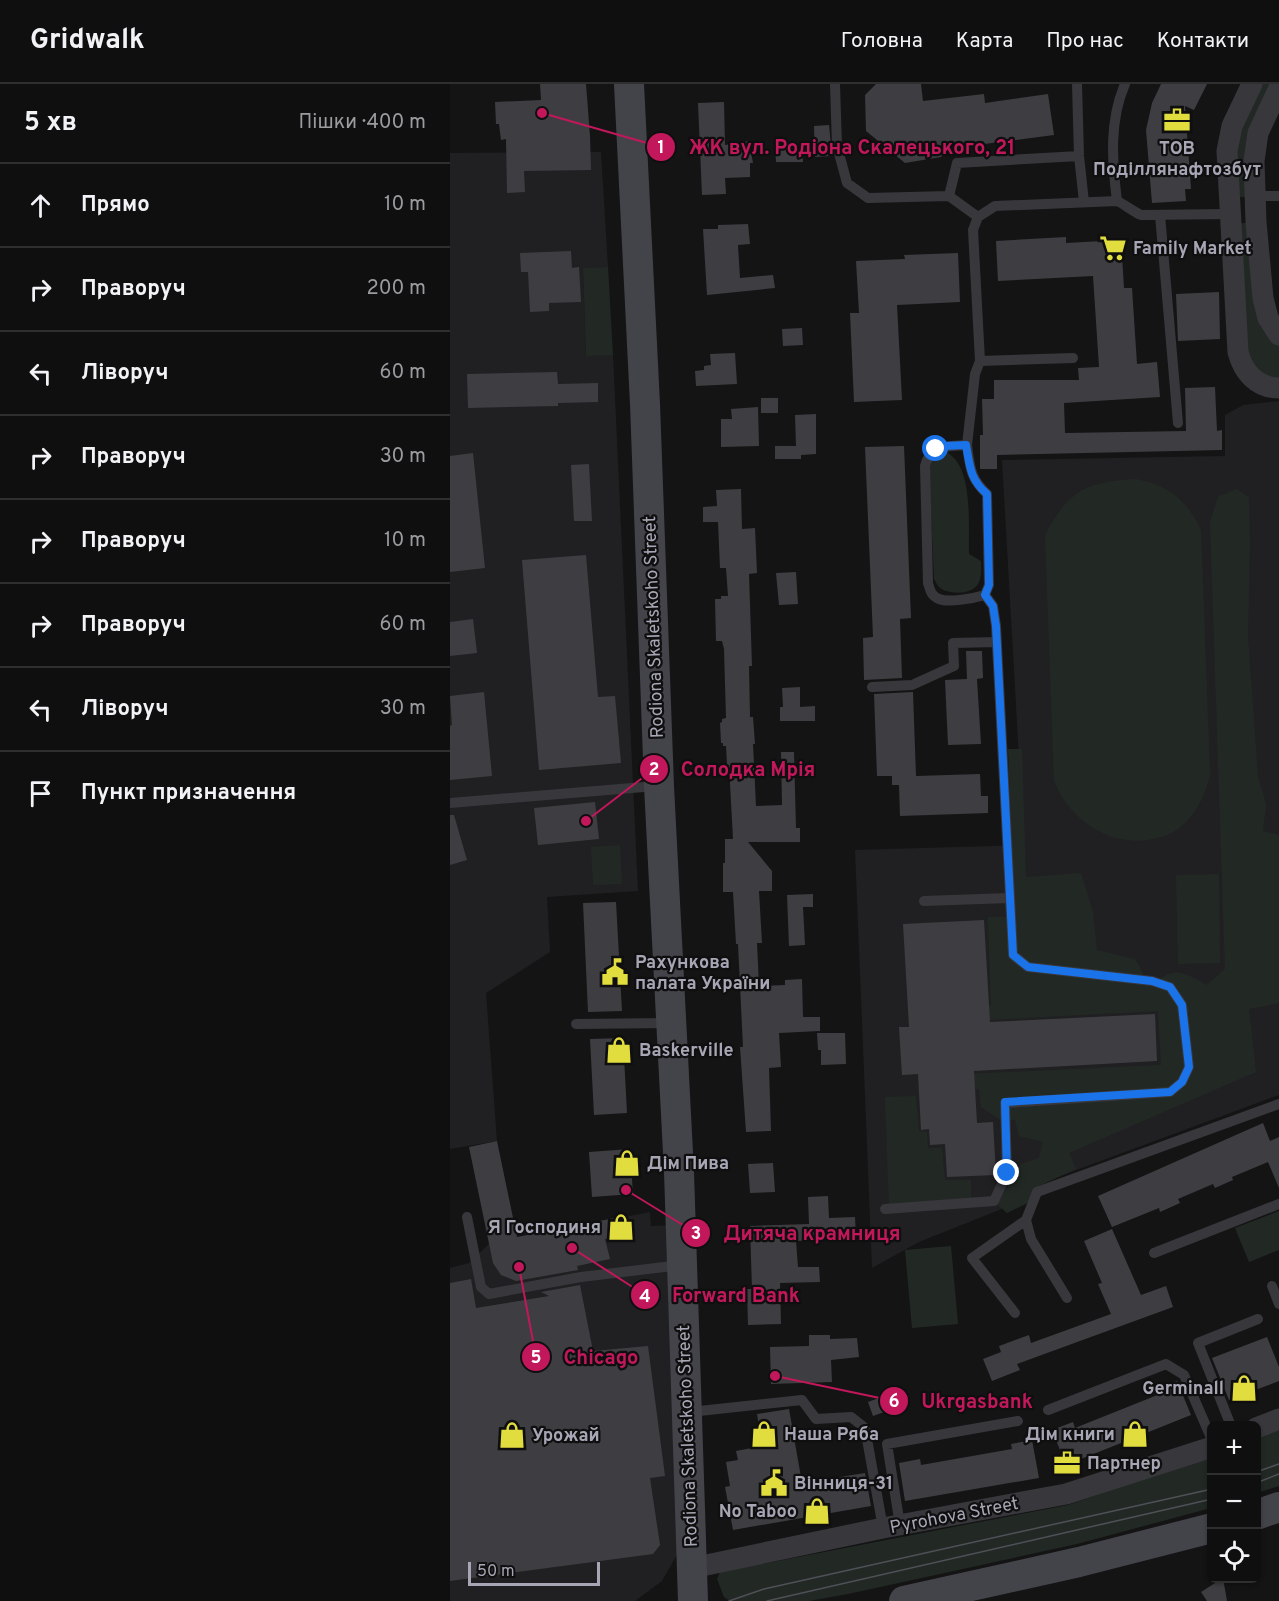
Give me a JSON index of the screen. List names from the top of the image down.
{
  "streets": {
    "main road": ["Rodiona Skaletskoho Street"],
    "street": ["Pyrohova Street"]
  },
  "crossings": [
    ["Rodiona Skaletskoho Street", "Pyrohova Street"]
  ],
  "places": {
    "other": [
      "ЖК вул. Родіона Скалецького, 21",
      "Солодка Мрія",
      "Дитяча крамниця",
      "Forward Bank",
      "Chicago",
      "Ukrgasbank"
    ],
    "office": ["ТОВ Поділлянафтозбут", "Партнер"],
    "supermarket": ["Family Market"],
    "public building": ["Рахункова палата України", "Вінниця-31"],
    "shop": [
      "Baskerville",
      "Дім Пива",
      "Я Господиня",
      "Germinall",
      "Наша Ряба",
      "Дім книги",
      "Урожай",
      "No Taboo"
    ]
  },
  "scale_bar": "50 m",
  "page": {
    "header": "Gridwalk",
    "nav": [
      "Головна",
      "Карта",
      "Про нас",
      "Контакти"
    ],
    "heading": ["5 хв", "Пішки · 400 m"],
    "list": [
      ["Прямо", "10 m"],
      ["Праворуч", "200 m"],
      ["Ліворуч", "60 m"],
      ["Праворуч", "30 m"],
      ["Праворуч", "10 m"],
      ["Праворуч", "60 m"],
      ["Ліворуч", "30 m"],
      "Пункт призначення"
    ],
    "map_buttons": ["+", "−"],
    "scale": "50 m"
  }
}
